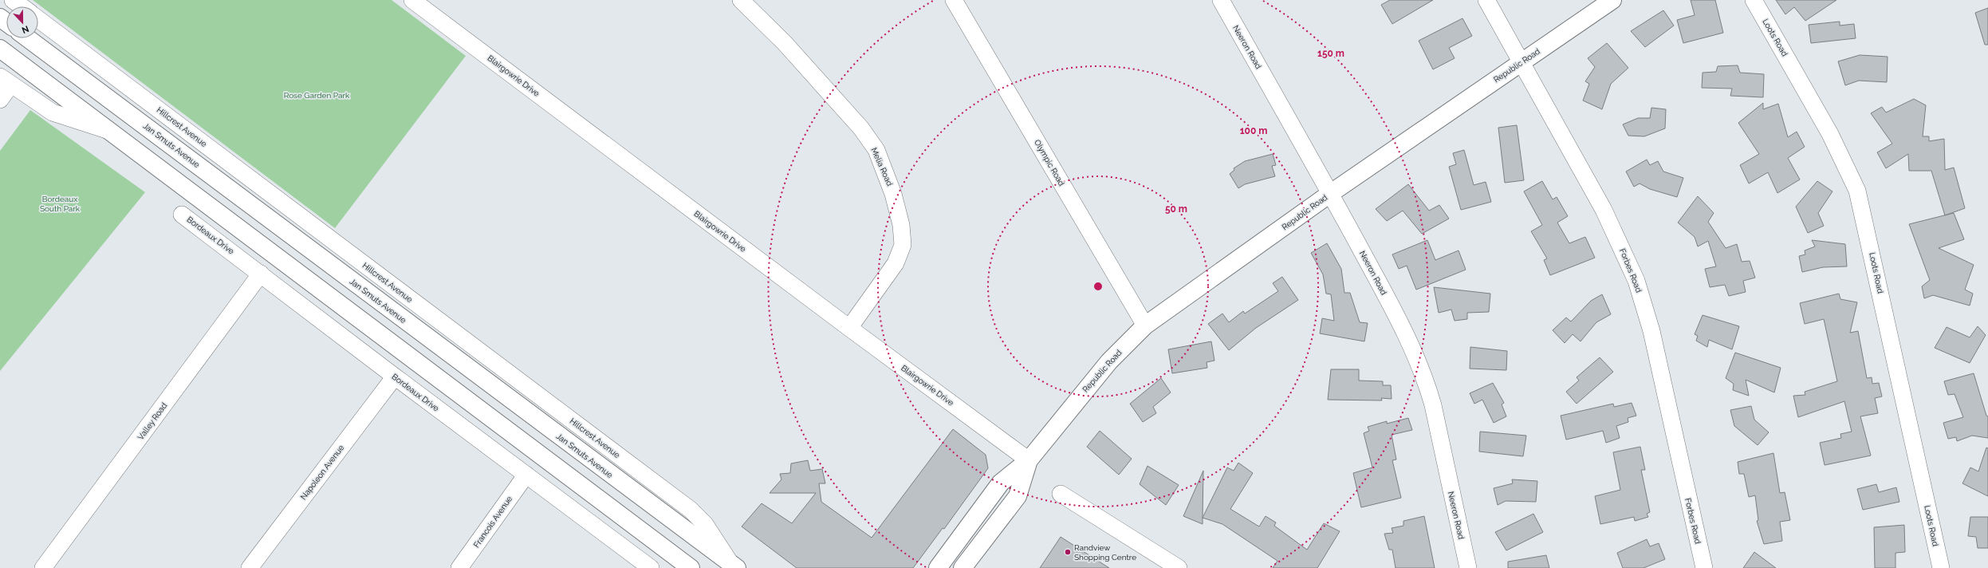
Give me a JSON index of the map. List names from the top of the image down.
{
  "streets": {
    "main road": ["Republic Road", "Jan Smuts Avenue"],
    "street": [
      "Loots Road",
      "Neeron Road",
      "Blairgowrie Drive",
      "Hillcrest Avenue",
      "Olympic Road",
      "Melia Road",
      "Bordeaux Drive",
      "Forbes Road",
      "Valley Road",
      "Napoleon Avenue",
      "Francois Avenue"
    ]
  },
  "crossings": [
    ["Neeron Road", "Republic Road"],
    ["Republic Road", "Blairgowrie Drive"],
    ["Republic Road", "Olympic Road"],
    ["Republic Road", "Forbes Road"],
    ["Blairgowrie Drive", "Melia Road"],
    ["Hillcrest Avenue", "Jan Smuts Avenue"],
    ["Bordeaux Drive", "Valley Road"],
    ["Bordeaux Drive", "Napoleon Avenue"],
    ["Bordeaux Drive", "Francois Avenue"]
  ],
  "parks": ["Rose Garden Park", "Bordeaux South Park"],
  "places": ["Randview Shopping Centre"],
  "north": "bottom",
  "rings": ["150 m", "100 m", "50 m"]
}
